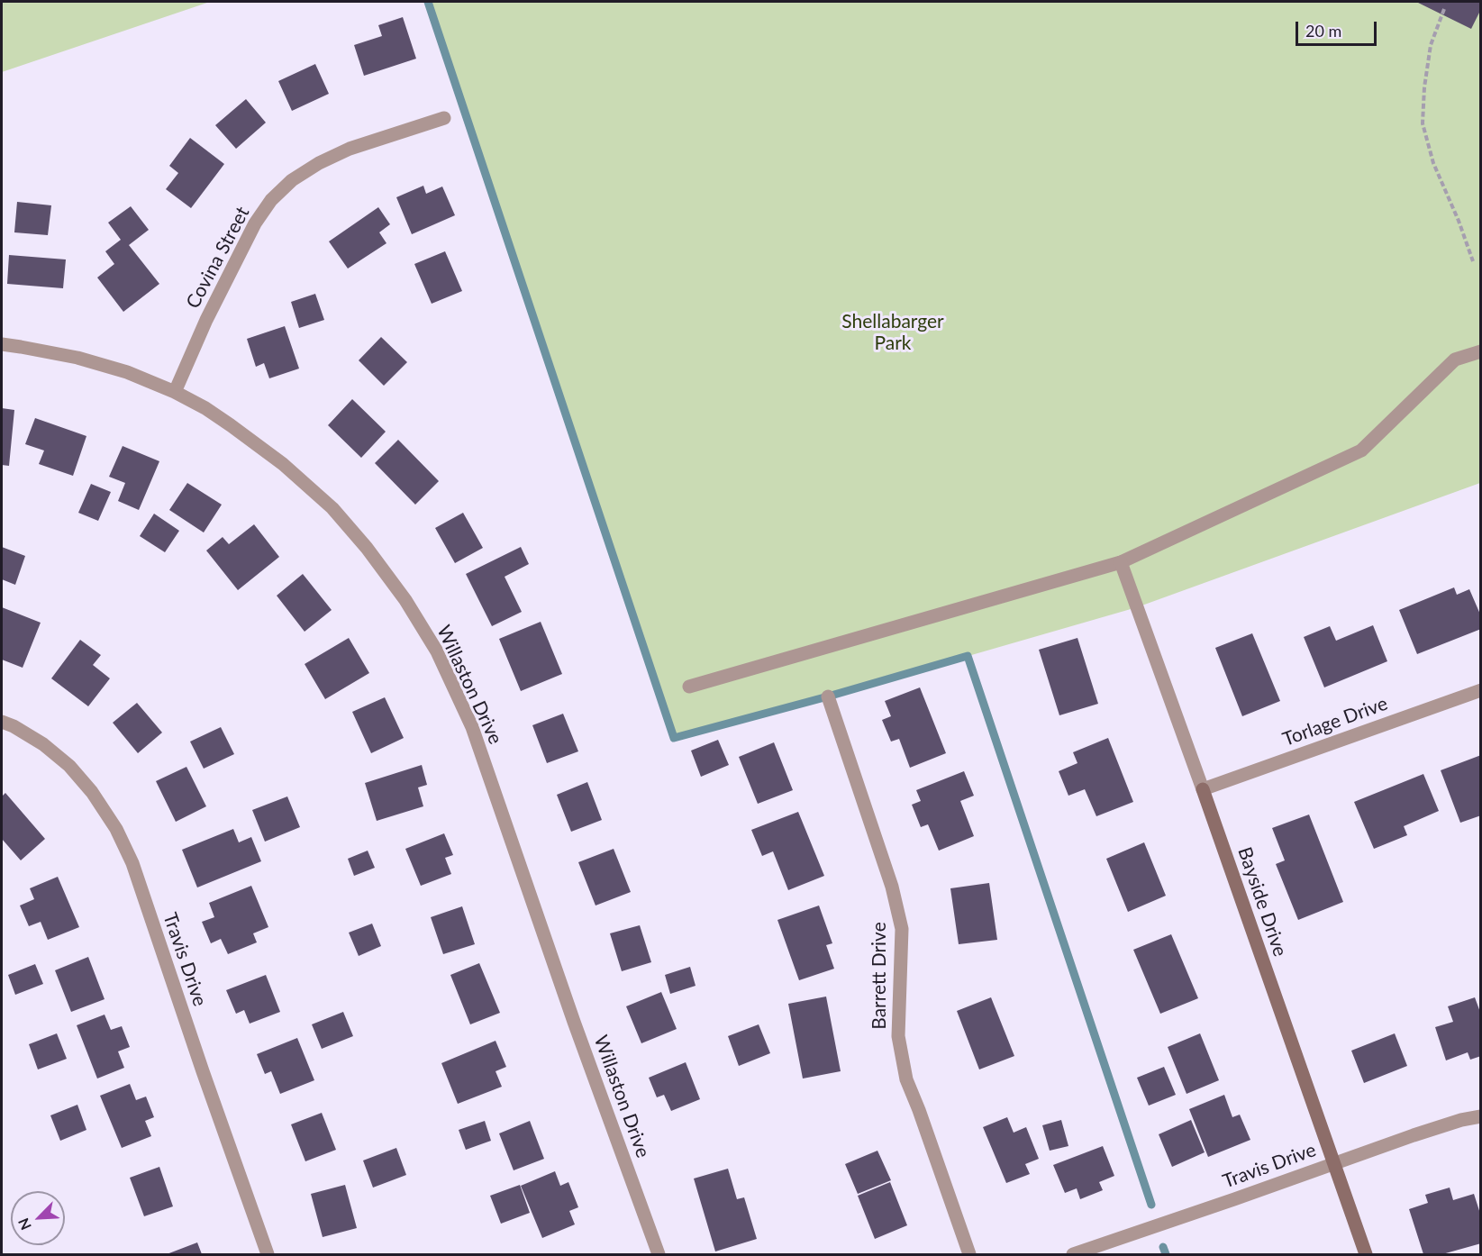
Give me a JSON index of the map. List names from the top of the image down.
{
  "streets": {
    "street": [
      "Covina Street",
      "Willaston Drive",
      "Torlage Drive",
      "Bayside Drive",
      "Travis Drive",
      "Barrett Drive"
    ]
  },
  "crossings": [
    ["Covina Street", "Willaston Drive"],
    ["Torlage Drive", "Bayside Drive"],
    ["Bayside Drive", "Travis Drive"]
  ],
  "parks": ["Shellabarger Park"],
  "scale_bar": "20 m",
  "north": "bottom left"
}
